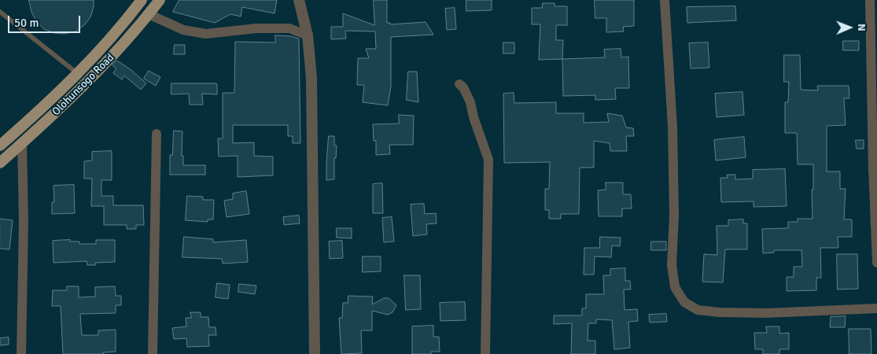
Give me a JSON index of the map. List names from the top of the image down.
{
  "streets": {
    "main road": ["Olohunsogo Road"]
  },
  "scale_bar": "50 m",
  "north": "right"
}
